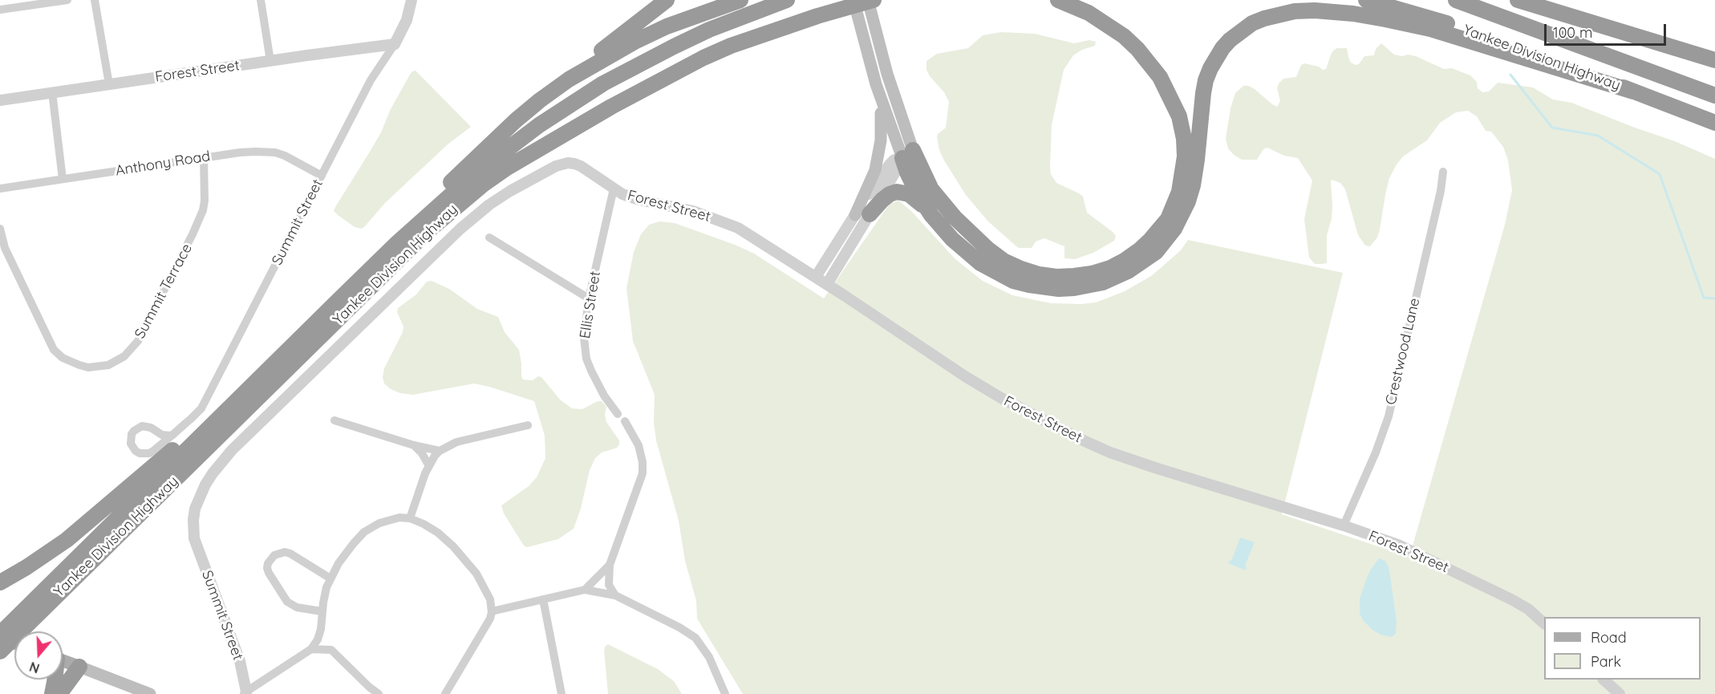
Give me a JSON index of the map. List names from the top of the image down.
{
  "streets": {
    "highway": ["Yankee Division Highway"],
    "street": [
      "Forest Street",
      "Anthony Road",
      "Summit Street",
      "Summit Terrace",
      "Ellis Street",
      "Crestwood Lane"
    ]
  },
  "crossings": [
    ["Yankee Division Highway", "Forest Street"],
    ["Yankee Division Highway", "Summit Street"],
    ["Forest Street", "Summit Street"],
    ["Forest Street", "Ellis Street"],
    ["Forest Street", "Crestwood Lane"],
    ["Anthony Road", "Summit Street"],
    ["Anthony Road", "Summit Terrace"]
  ],
  "legend": ["Road", "Park"],
  "scale_bar": "100 m",
  "north": "bottom"
}
